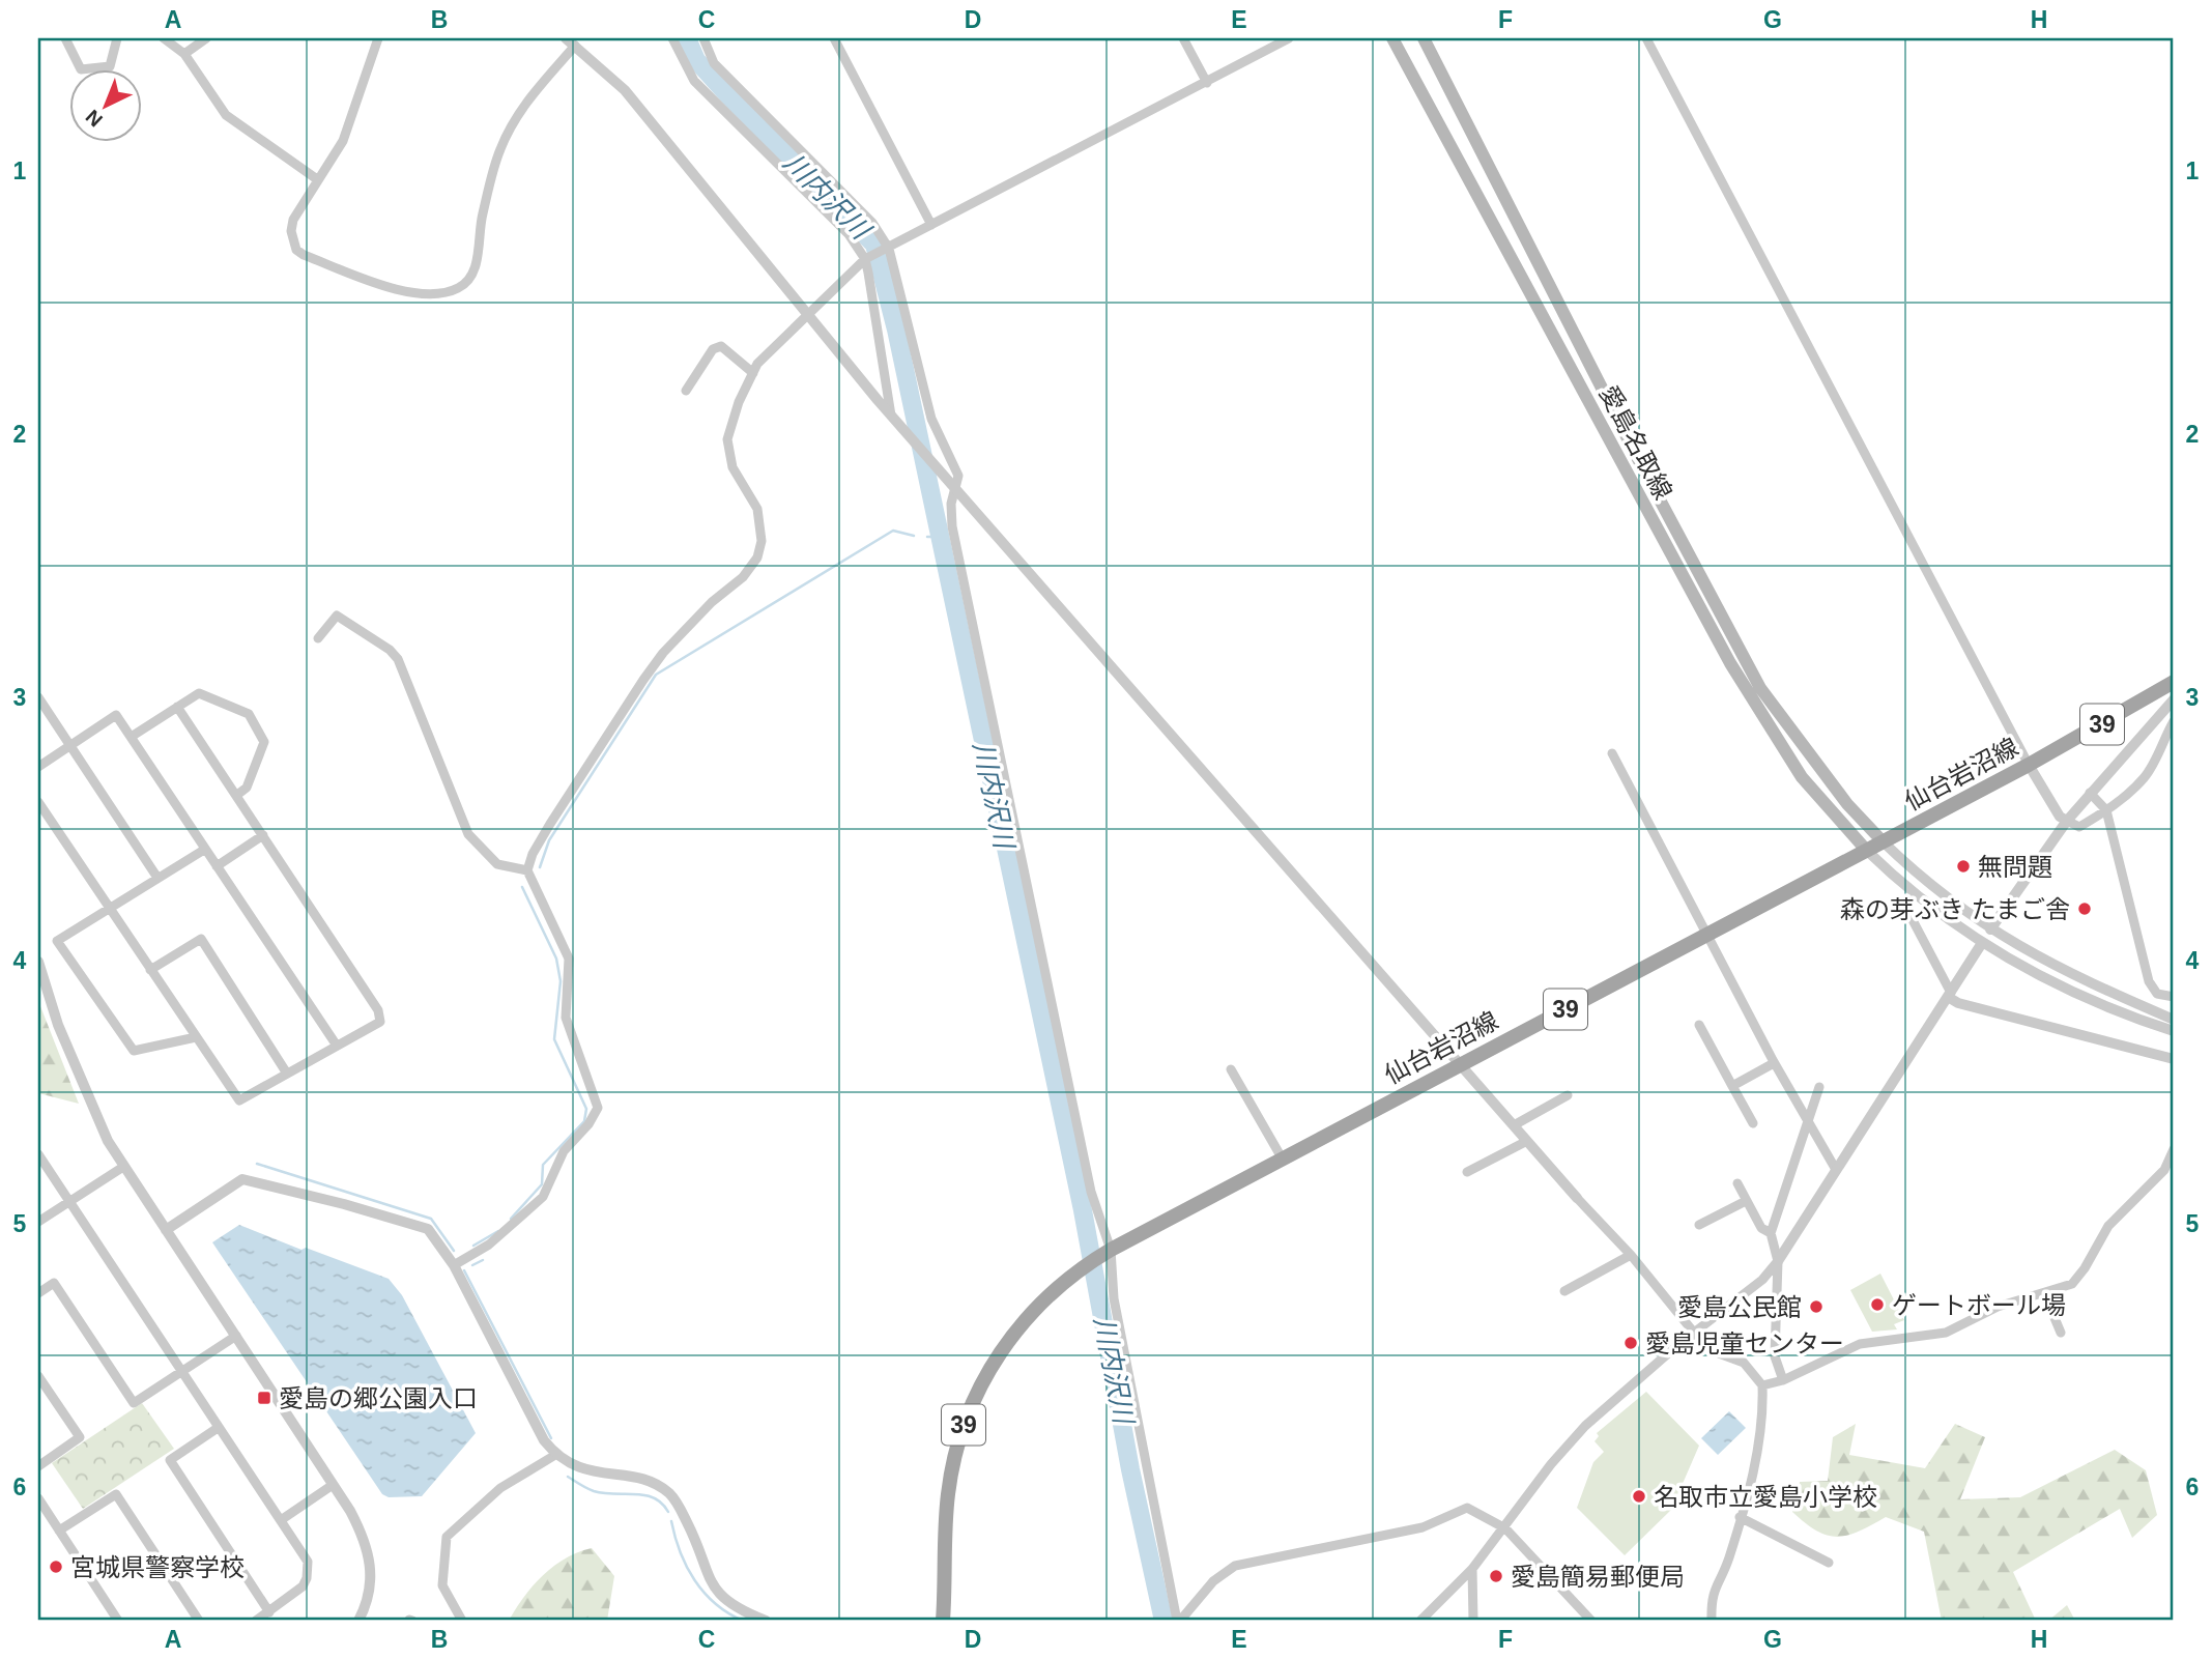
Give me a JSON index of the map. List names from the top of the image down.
{
  "streets": {
    "main road": ["愛島名取線", "39", "仙台岩沼線"]
  },
  "crossings": [
    ["愛島名取線", "仙台岩沼線"]
  ],
  "water": ["川内沢川"],
  "places": {
    "other": [
      "無問題",
      "森の芽ぶき たまご舎",
      "ゲートボール場",
      "愛島公民館",
      "愛島児童センター",
      "名取市立愛島小学校",
      "宮城県警察学校",
      "愛島簡易郵便局"
    ],
    "transit": ["愛島の郷公園入口"]
  },
  "north": "bottom left",
  "grid": {
    "columns": [
      "A",
      "B",
      "C",
      "D",
      "E",
      "F",
      "G",
      "H"
    ],
    "rows": [
      "1",
      "2",
      "3",
      "4",
      "5",
      "6"
    ]
  }
}
